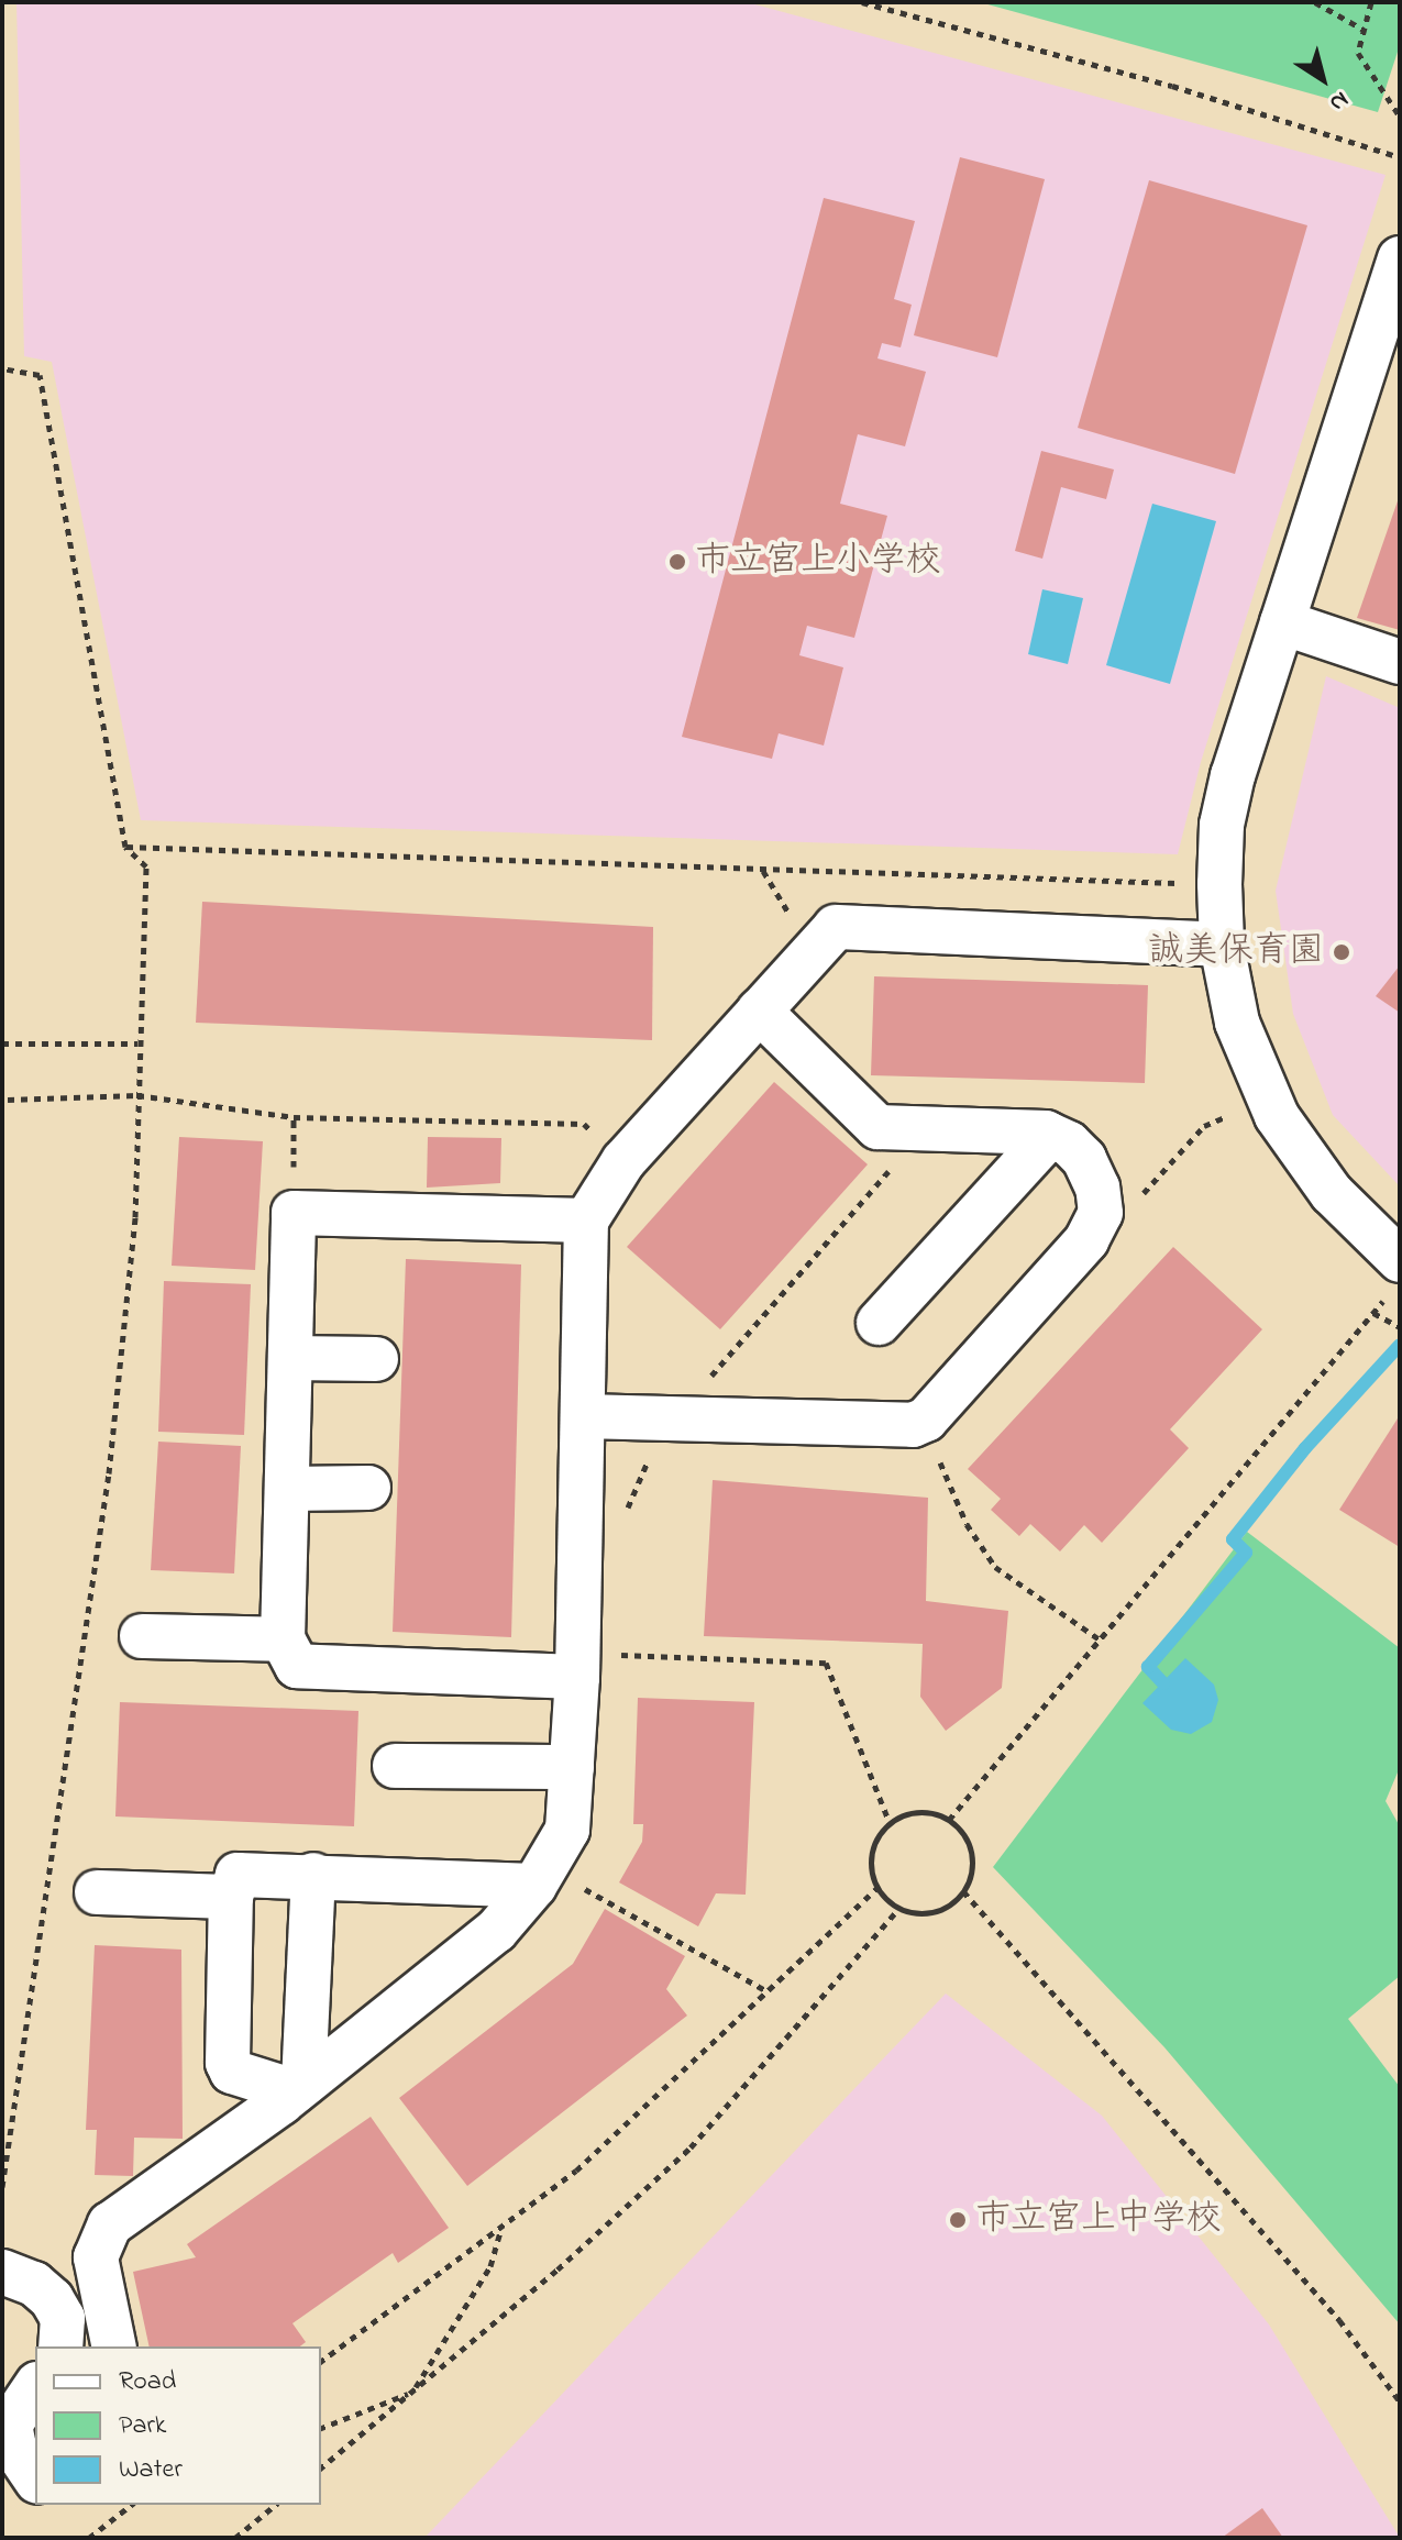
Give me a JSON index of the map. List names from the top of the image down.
{
  "places": ["市立宮上小学校", "誠美保育園", "市立宮上中学校"],
  "legend": ["Road", "Park", "Water"],
  "north": "bottom right"
}
